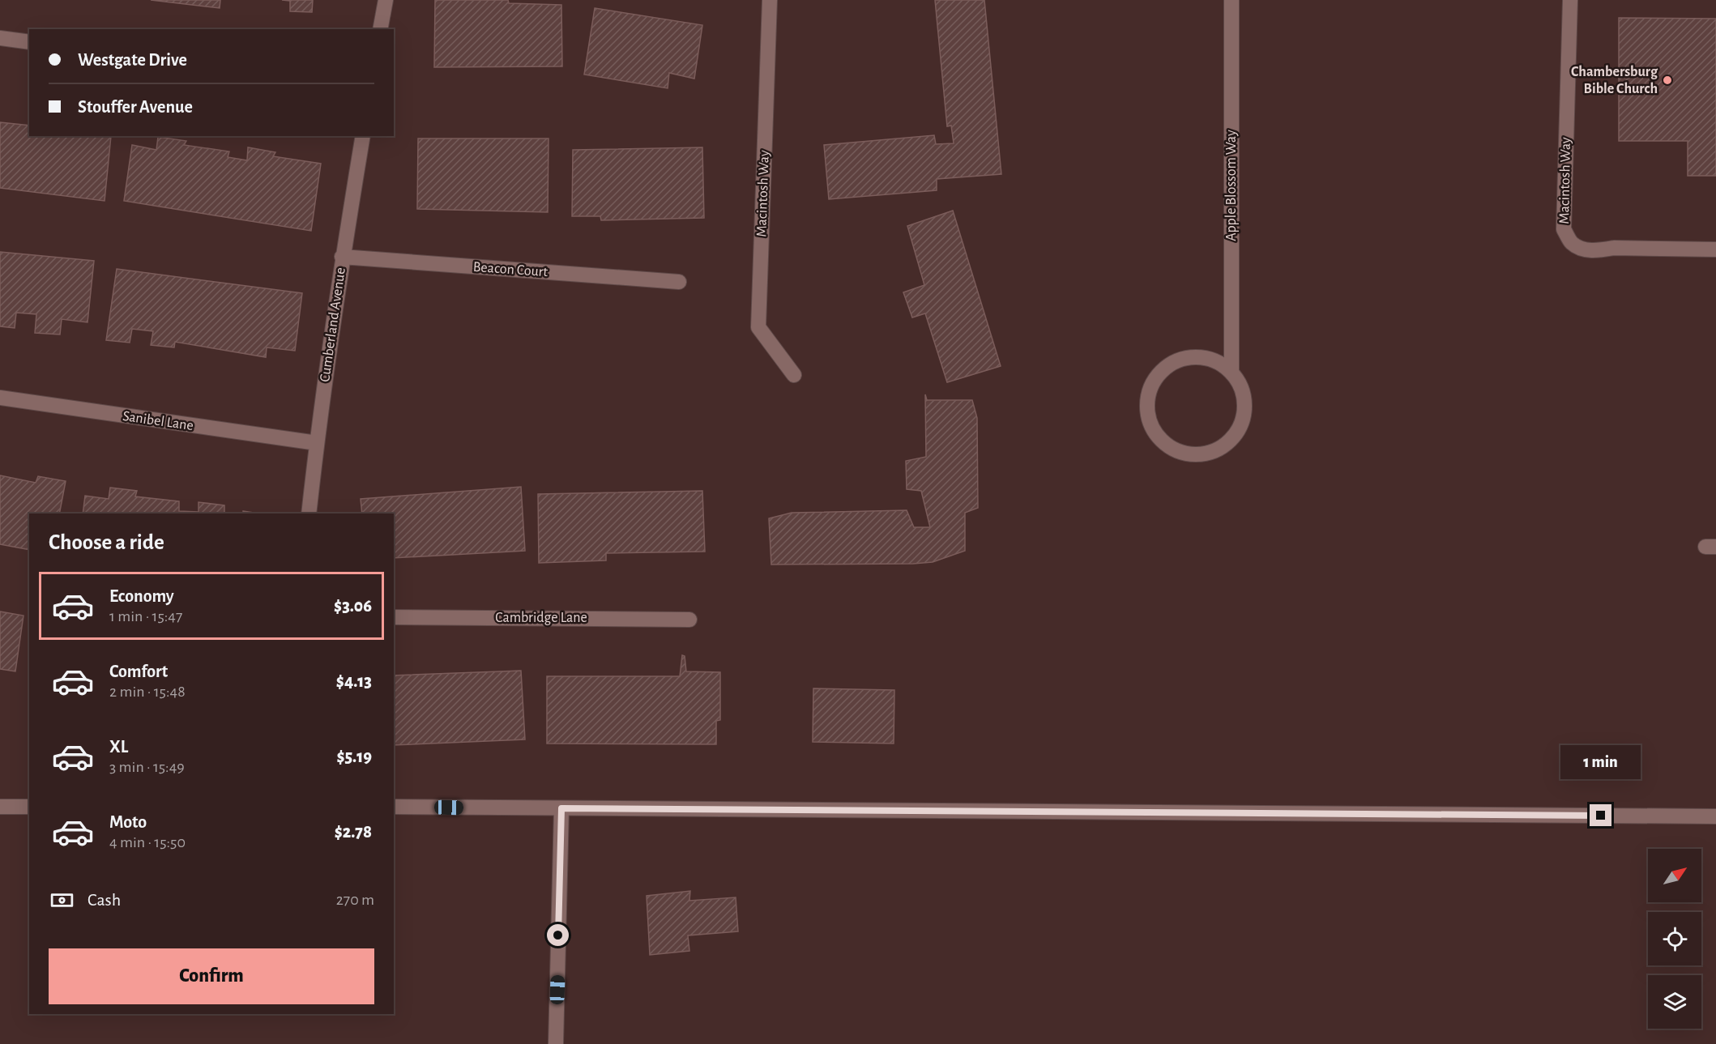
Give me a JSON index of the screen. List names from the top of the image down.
{
  "streets": {
    "street": [
      "Macintosh Way",
      "Apple Blossom Way",
      "Beacon Court",
      "Cumberland Avenue",
      "Sanibel Lane",
      "Cambridge Lane"
    ]
  },
  "crossings": [
    ["Beacon Court", "Cumberland Avenue"],
    ["Cumberland Avenue", "Sanibel Lane"]
  ],
  "places": ["Chambersburg Bible Church"],
  "north": "top right",
  "page": {
    "banner": ["Westgate Drive", "Stouffer Avenue"],
    "heading": "Choose a ride",
    "list": [
      {
        "name": "Economy",
        "note": "1 min · 15:47",
        "value": "$3.06"
      },
      {
        "name": "Comfort",
        "note": "2 min · 15:48",
        "value": "$4.13"
      },
      {
        "name": "XL",
        "note": "3 min · 15:49",
        "value": "$5.19"
      },
      {
        "name": "Moto",
        "note": "4 min · 15:50",
        "value": "$2.78"
      }
    ],
    "bubble": "1 min",
    "pay": ["Cash", "270 m"],
    "buttons": "Confirm"
  }
}
